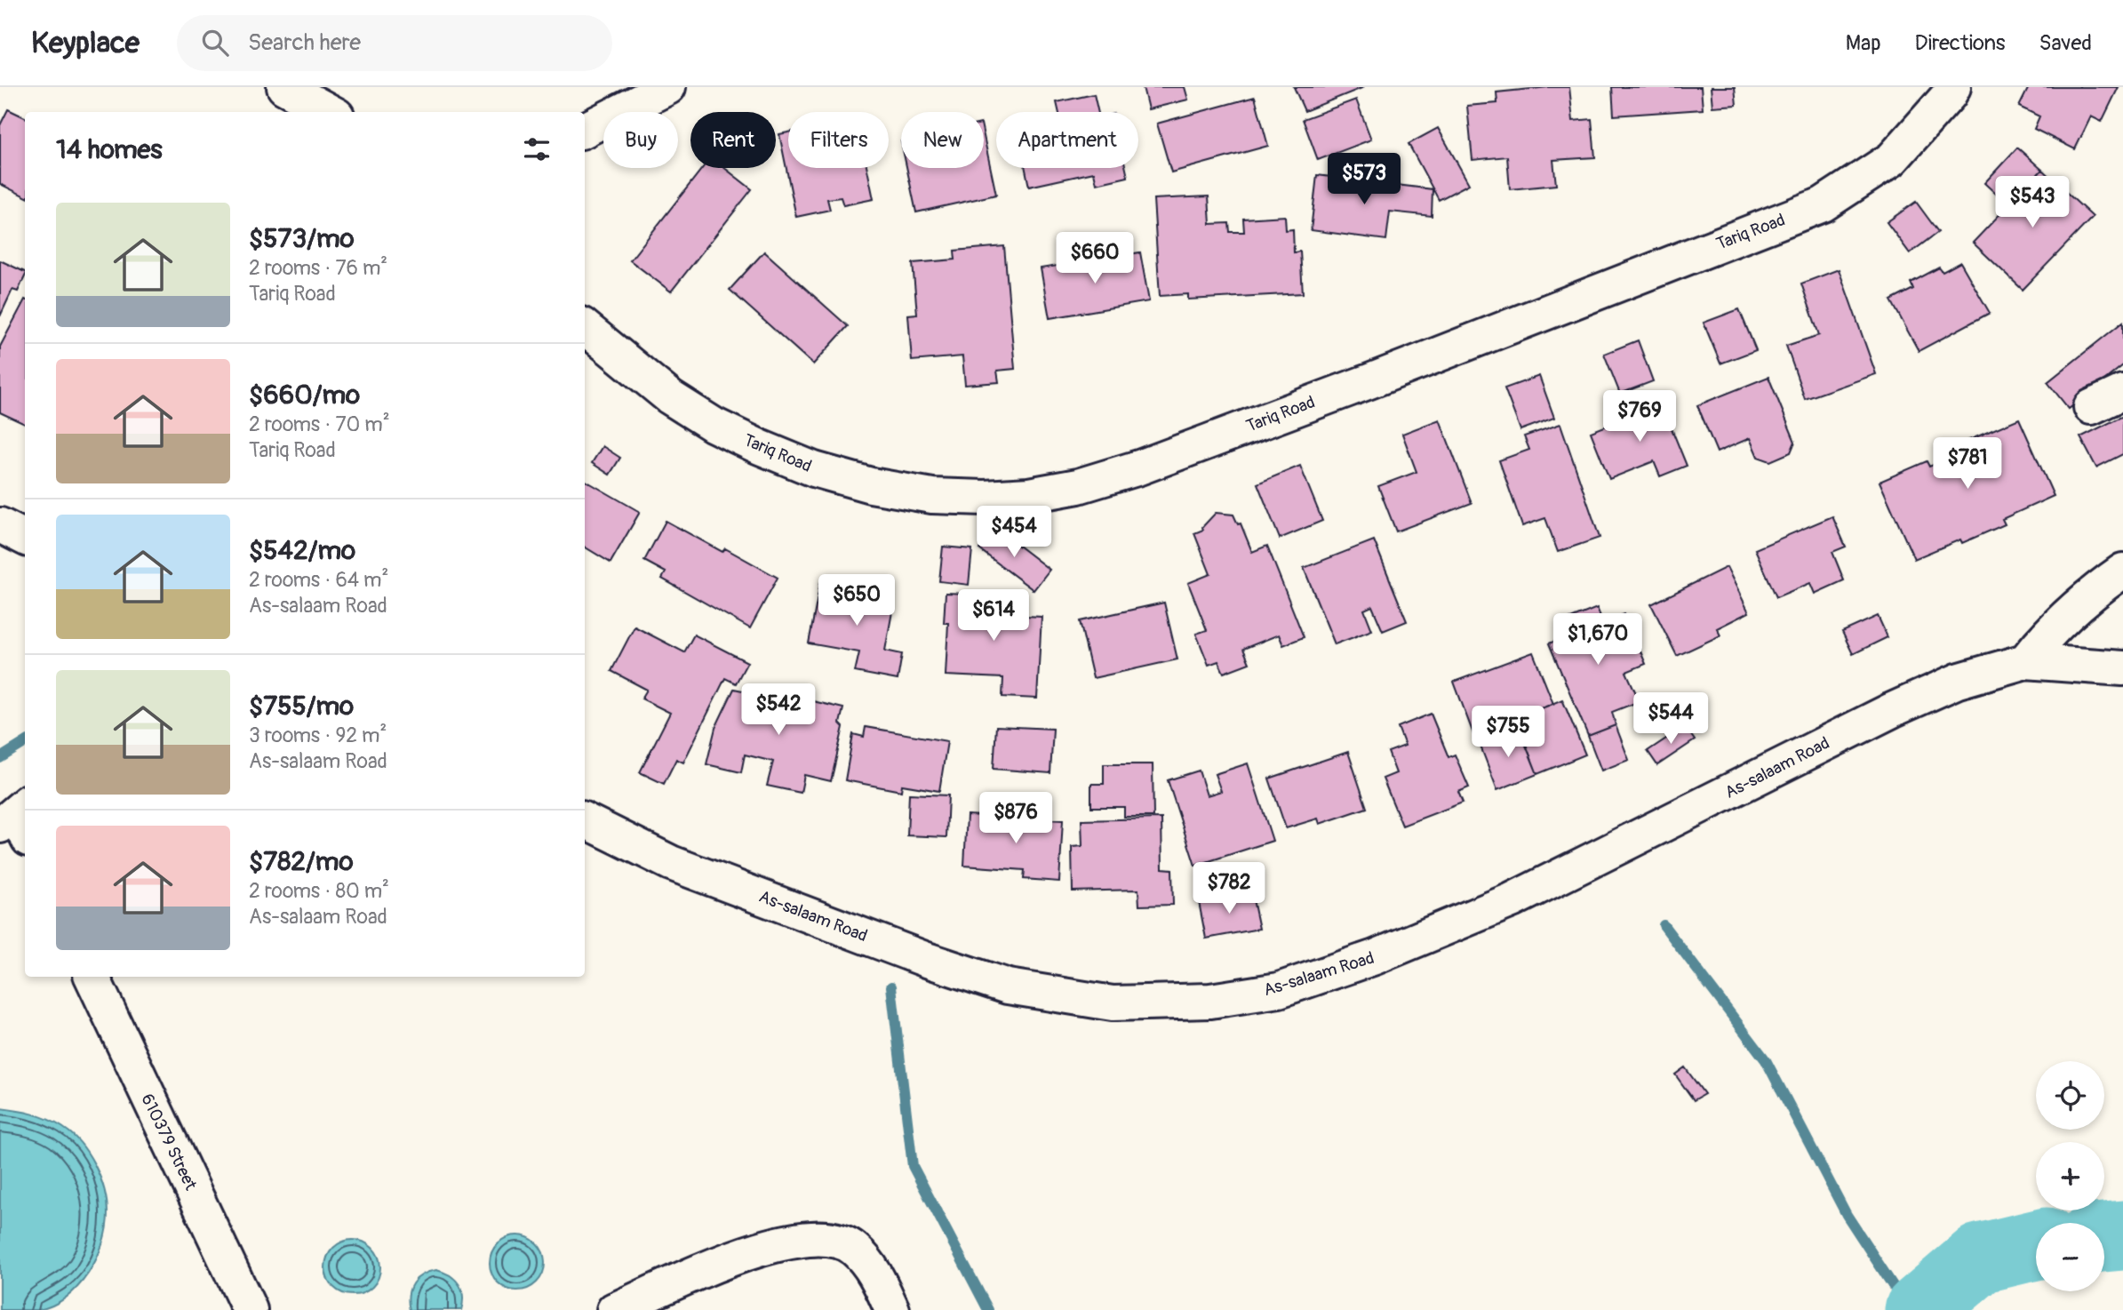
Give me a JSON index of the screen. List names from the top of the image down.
{
  "streets": {
    "street": ["Tariq Road", "As-salaam Road", "610379 Street"]
  },
  "page": {
    "header": "Keyplace",
    "search": "Search here",
    "nav": ["Map", "Directions", "Saved"],
    "chip": [
      "Buy",
      "Rent",
      "Filters",
      "New",
      "Apartment"
    ],
    "heading": "14 homes",
    "price": [
      "$573",
      "$543",
      "$660",
      "$769",
      "$781",
      "$454",
      "$650",
      "$614",
      "$1,670",
      "$542",
      "$544",
      "$755",
      "$876",
      "$782"
    ],
    "list": [
      {
        "name": "$573/mo",
        "note": "2 rooms · 76 m² · Tariq Road"
      },
      {
        "name": "$660/mo",
        "note": "2 rooms · 70 m² · Tariq Road"
      },
      {
        "name": "$542/mo",
        "note": "2 rooms · 64 m² · As-salaam Road"
      },
      {
        "name": "$755/mo",
        "note": "3 rooms · 92 m² · As-salaam Road"
      },
      {
        "name": "$782/mo",
        "note": "2 rooms · 80 m² · As-salaam Road"
      }
    ],
    "map_buttons": ["+", "−"]
  }
}
